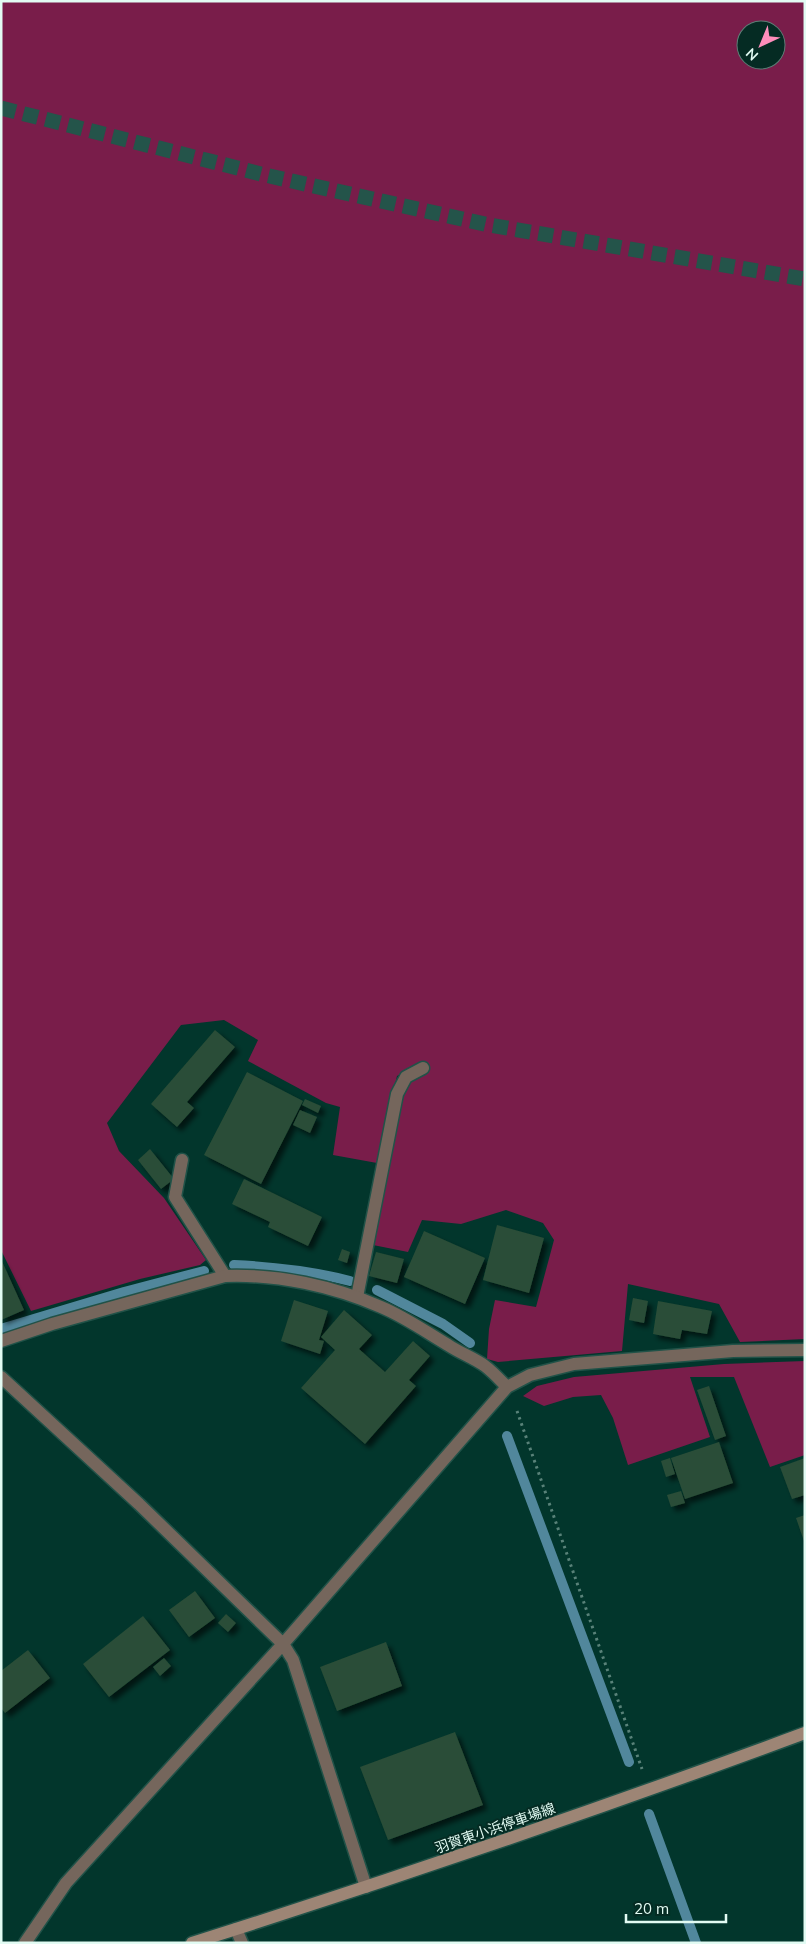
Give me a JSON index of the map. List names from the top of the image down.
{
  "streets": {
    "main road": ["羽賀東小浜停車場線"]
  },
  "scale_bar": "20 m",
  "north": "bottom left"
}
